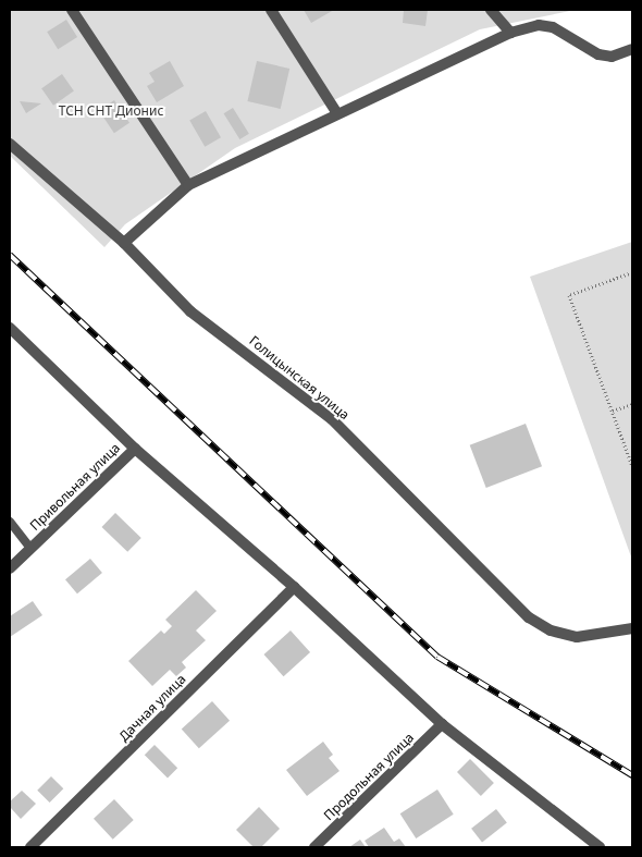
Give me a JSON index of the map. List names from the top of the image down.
{
  "streets": {
    "street": [
      "Голицынская улица",
      "Привольная улица",
      "Дачная улица",
      "Продольная улица"
    ]
  },
  "parks": ["ТСН СНТ Дионис"]
}
